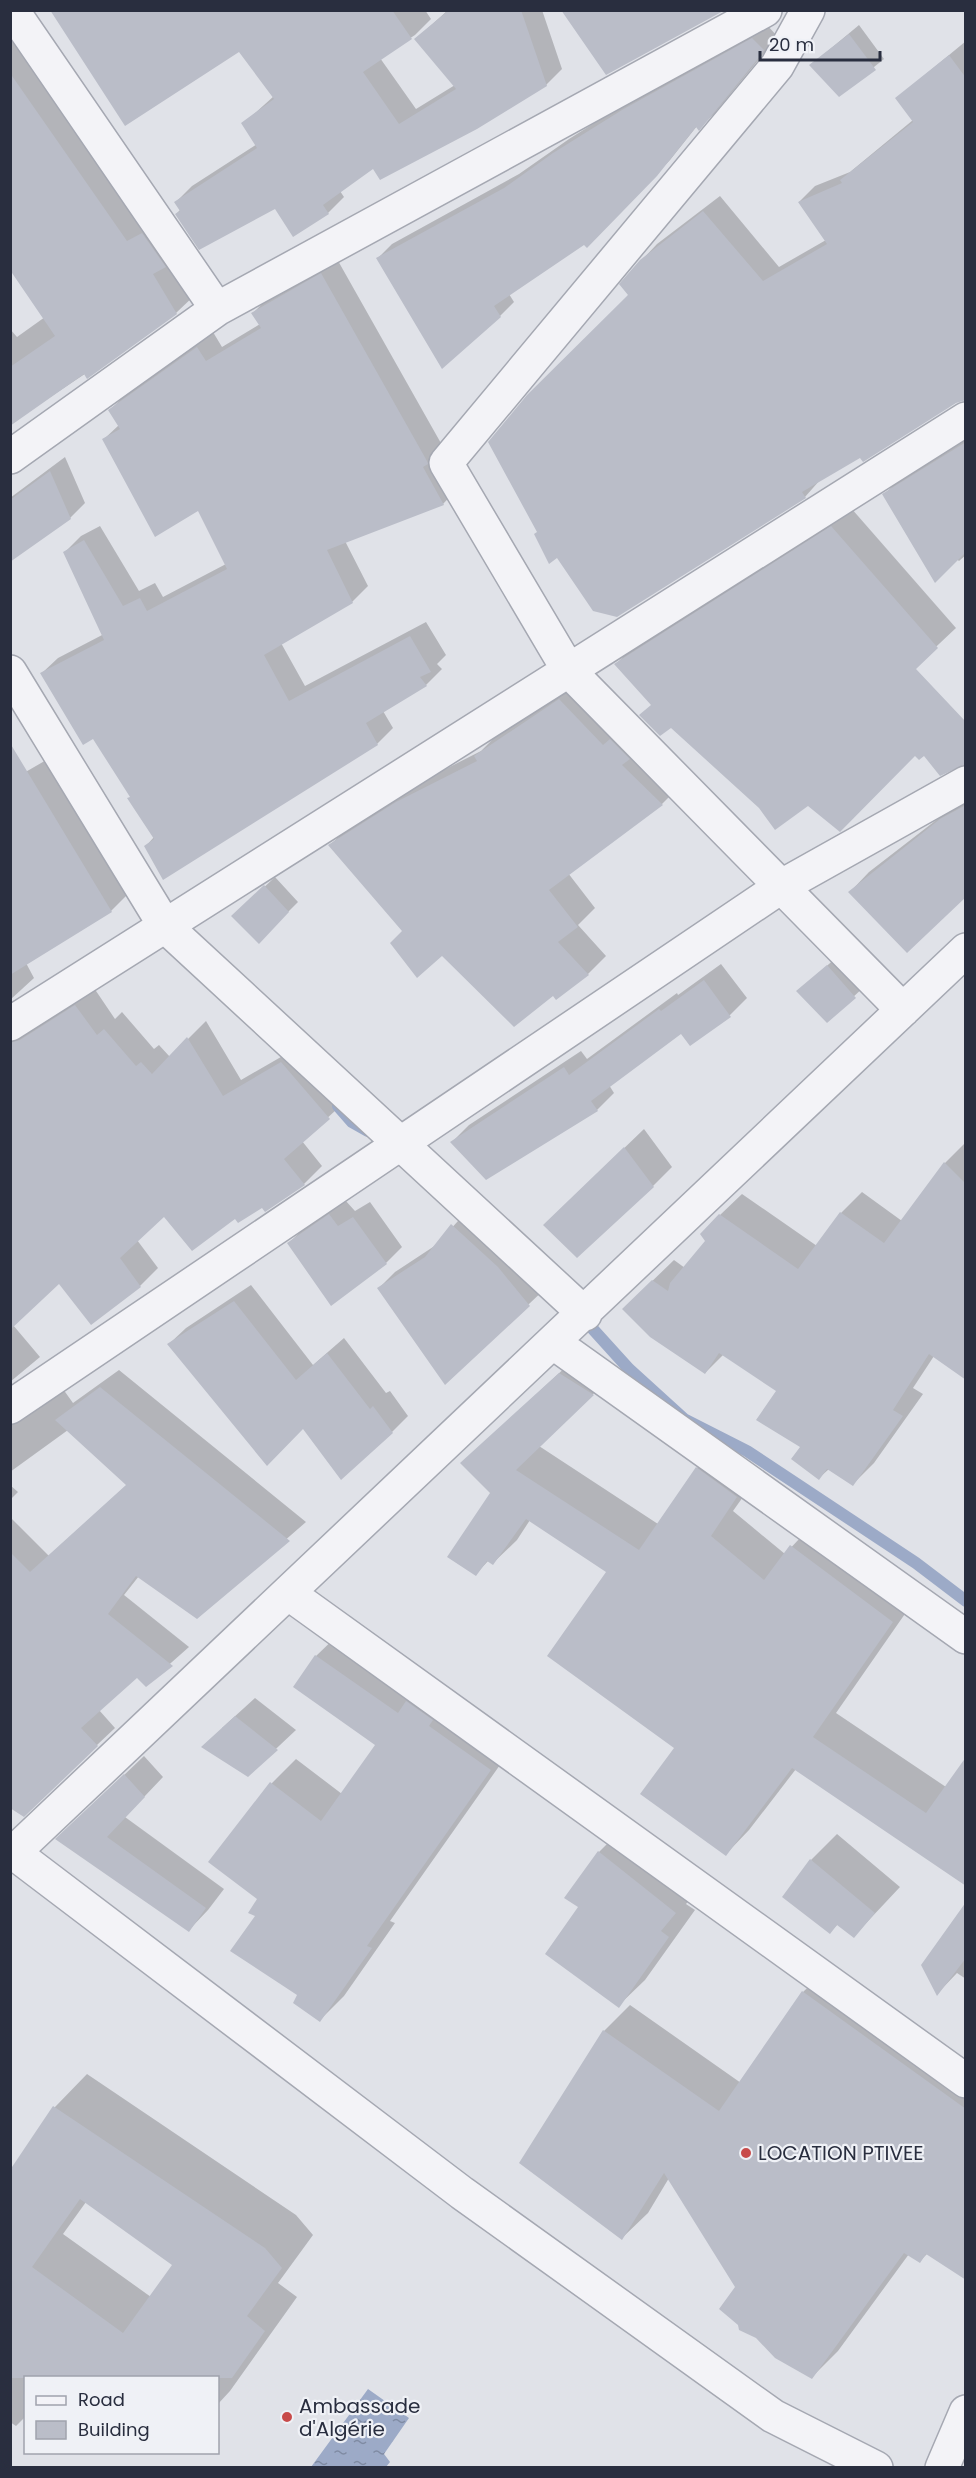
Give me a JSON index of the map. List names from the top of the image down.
{
  "places": ["LOCATION PTIVEE", "Ambassade d'Algérie"],
  "legend": ["Road", "Building"],
  "scale_bar": "20 m"
}
